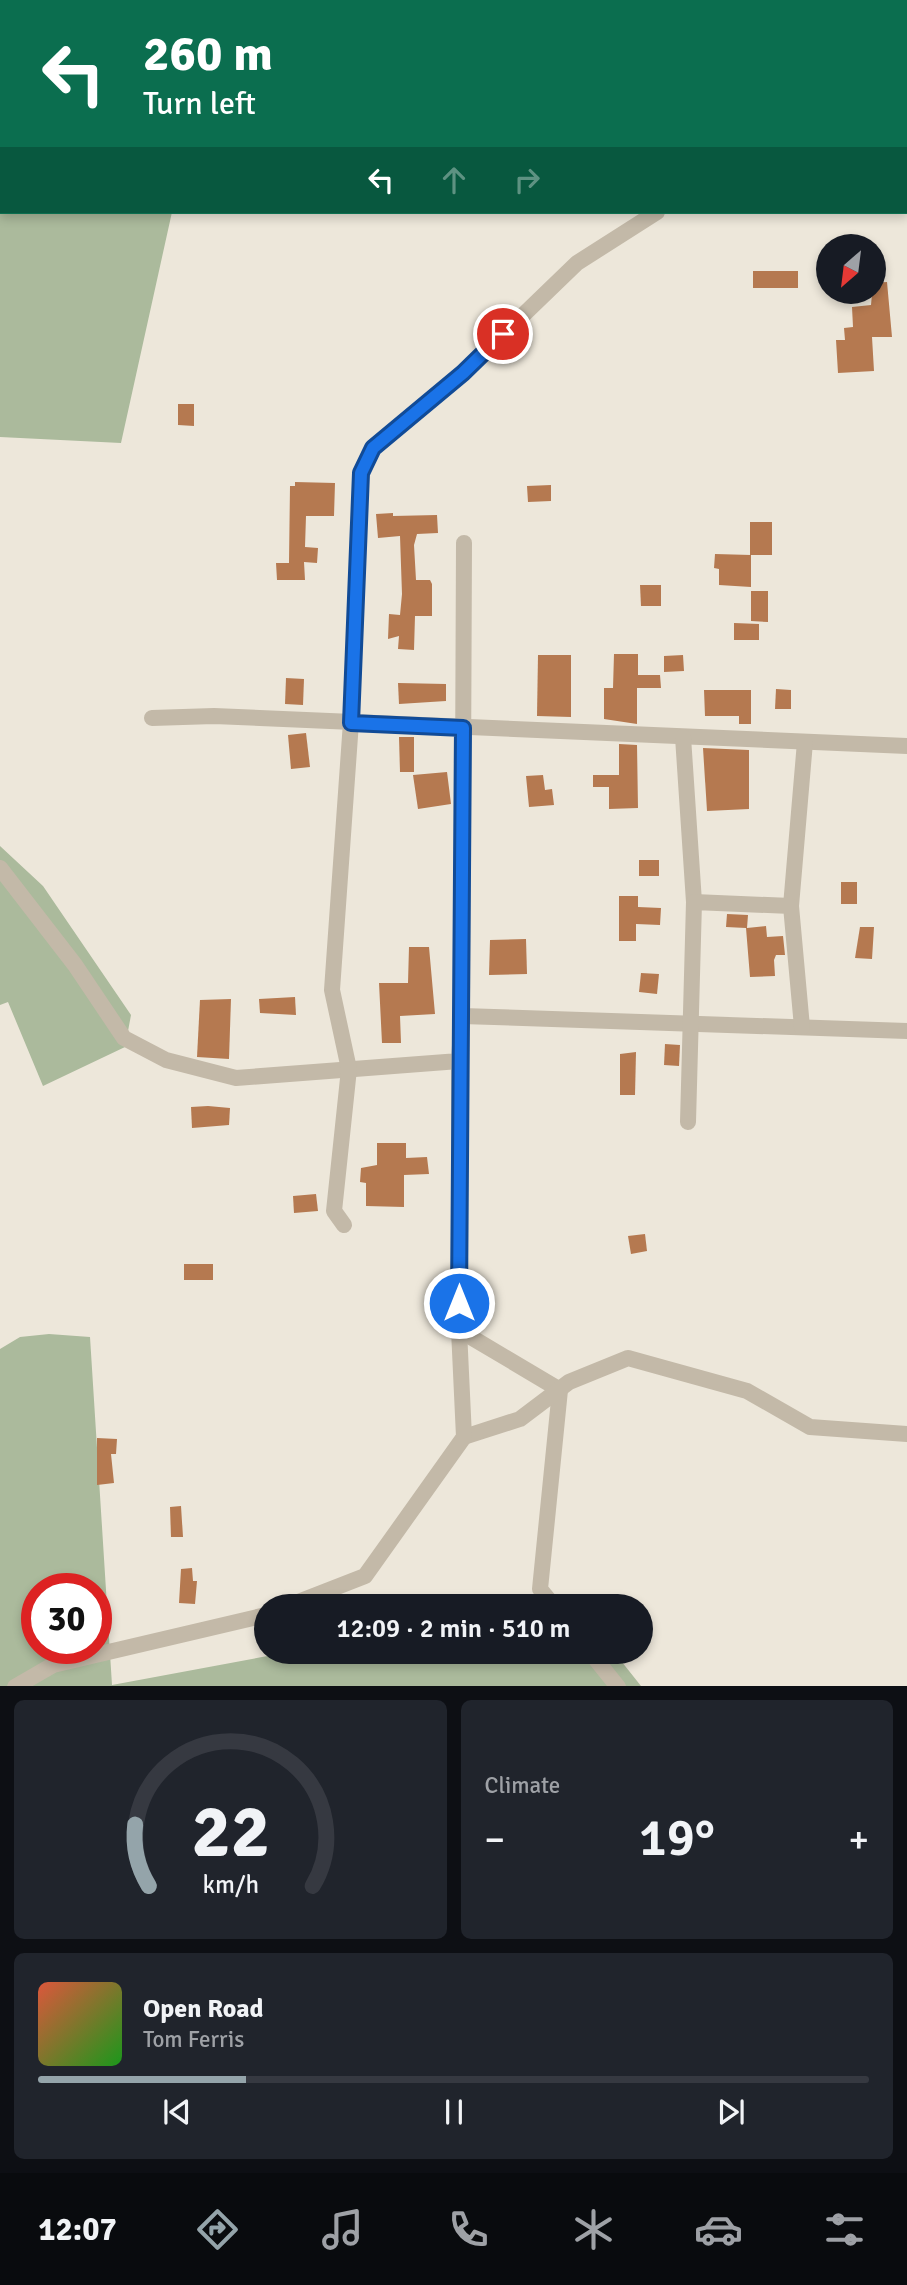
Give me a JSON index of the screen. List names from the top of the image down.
{
  "north": "bottom left",
  "page": {
    "turn": ["260 m", "Turn left"],
    "limit": "30",
    "trip": "12:09 · 2 min · 510 m",
    "tile": "Climate",
    "heat": ["−", "19°", "+"],
    "song": ["Open Road", "Tom Ferris"],
    "tabs": "12:07",
    "gauge": ["22", "km/h"]
  }
}
